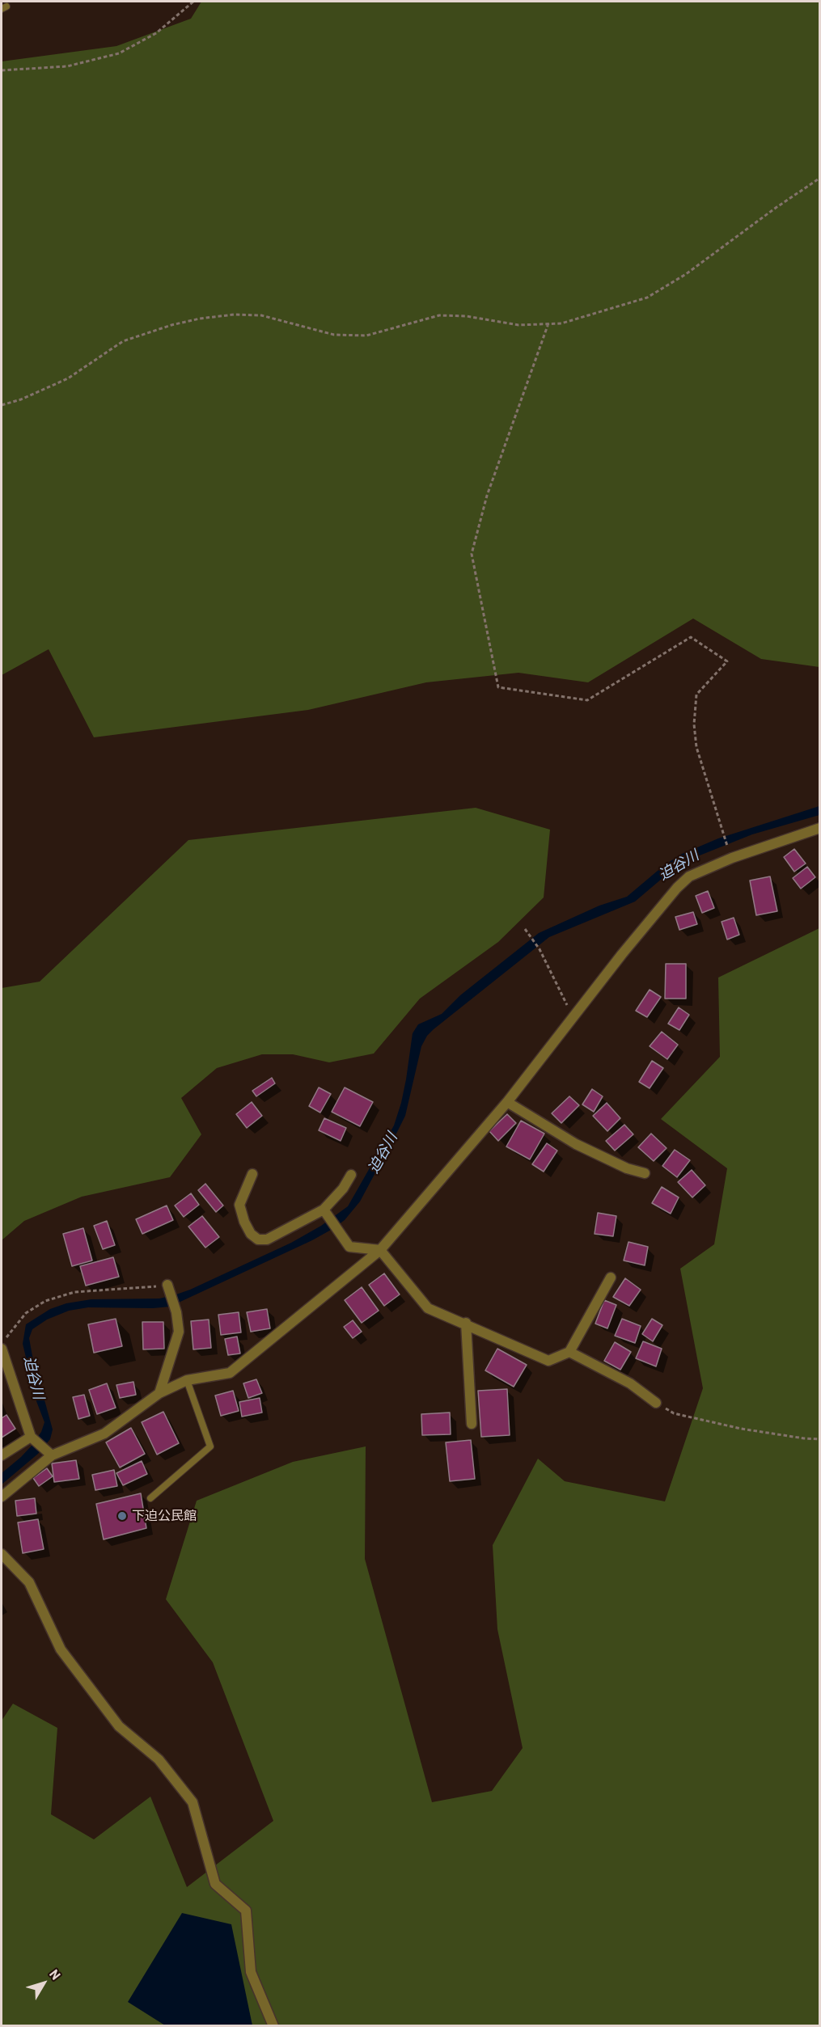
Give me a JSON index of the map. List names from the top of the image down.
{
  "water": ["迫谷川"],
  "places": ["下迫公民館"],
  "north": "top right"
}
